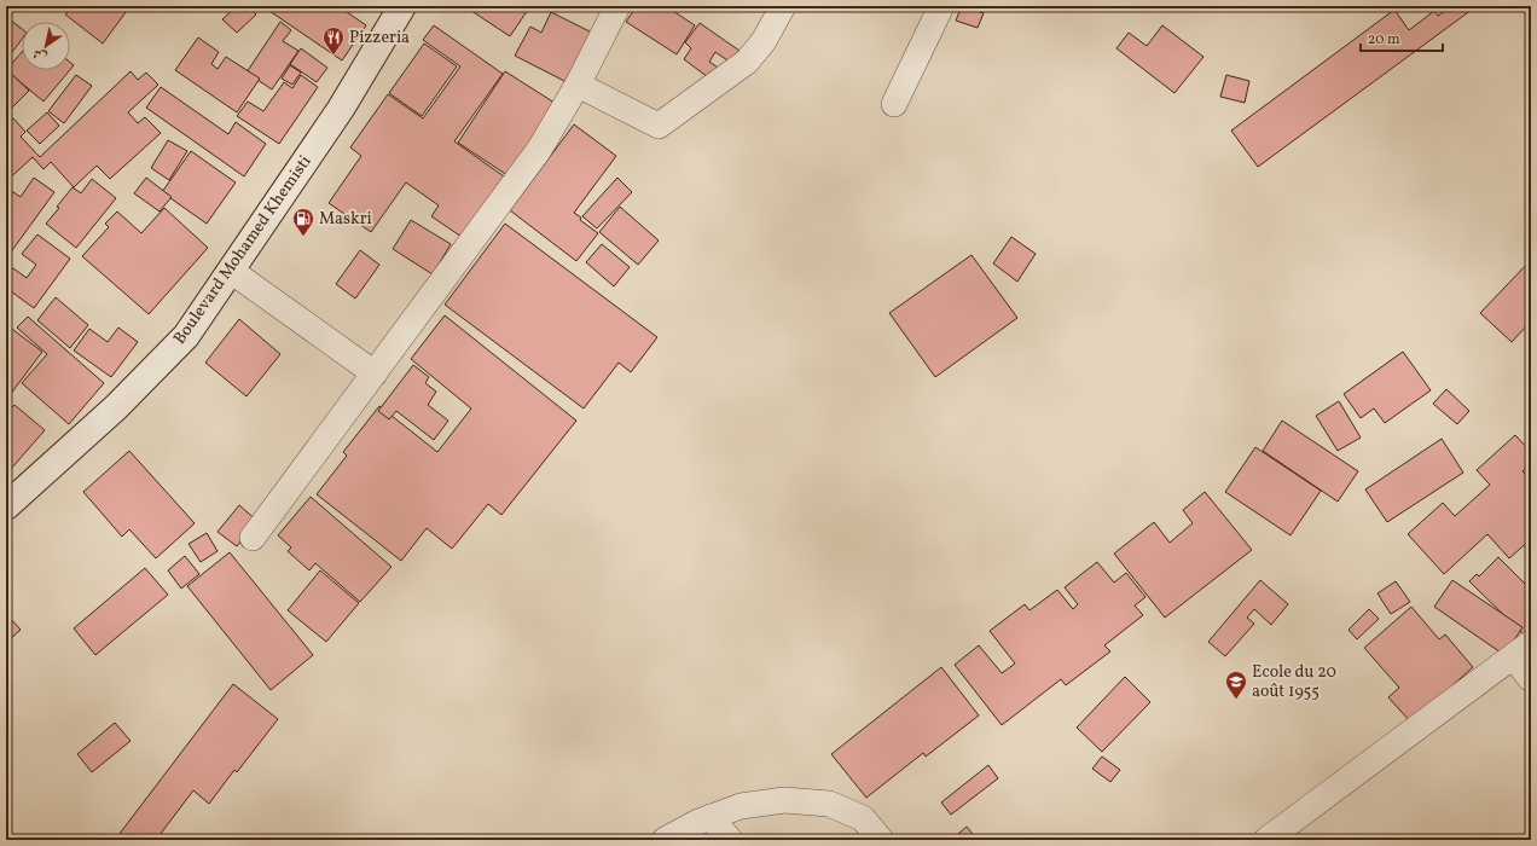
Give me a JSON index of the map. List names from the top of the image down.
{
  "streets": {
    "main road": ["Boulevard Mohamed Khemisti"]
  },
  "places": {
    "restaurant": ["Pizzeria"],
    "fuel station": ["Maskri"],
    "school or university": ["Ecole du 20 août 1955"]
  },
  "scale_bar": "20 m",
  "north": "bottom left"
}
